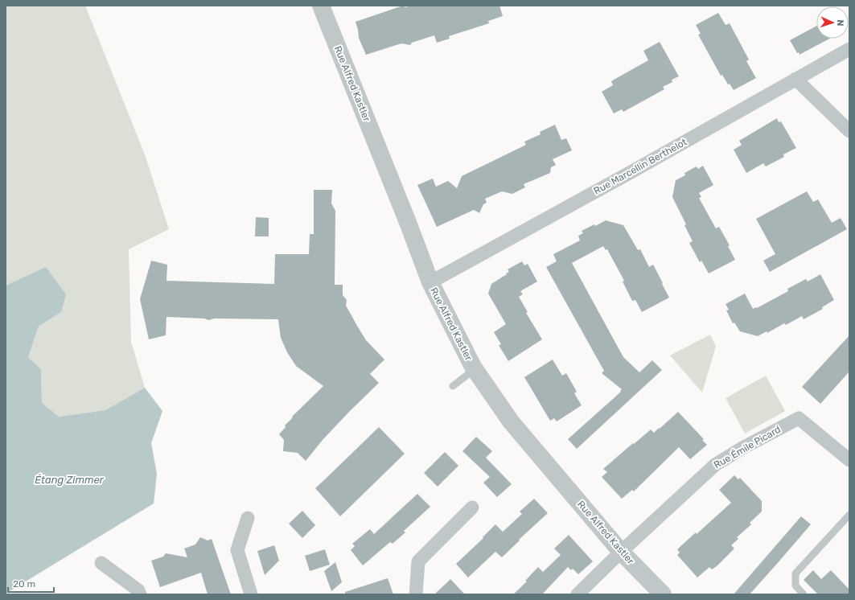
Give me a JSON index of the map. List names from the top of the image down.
{
  "streets": {
    "street": ["Rue Alfred Kastler", "Rue Marcellin Berthelot", "Rue Émile Picard"]
  },
  "crossings": [
    ["Rue Alfred Kastler", "Rue Marcellin Berthelot"],
    ["Rue Alfred Kastler", "Rue Émile Picard"]
  ],
  "water": ["Étang Zimmer"],
  "scale_bar": "20 m",
  "north": "right"
}
